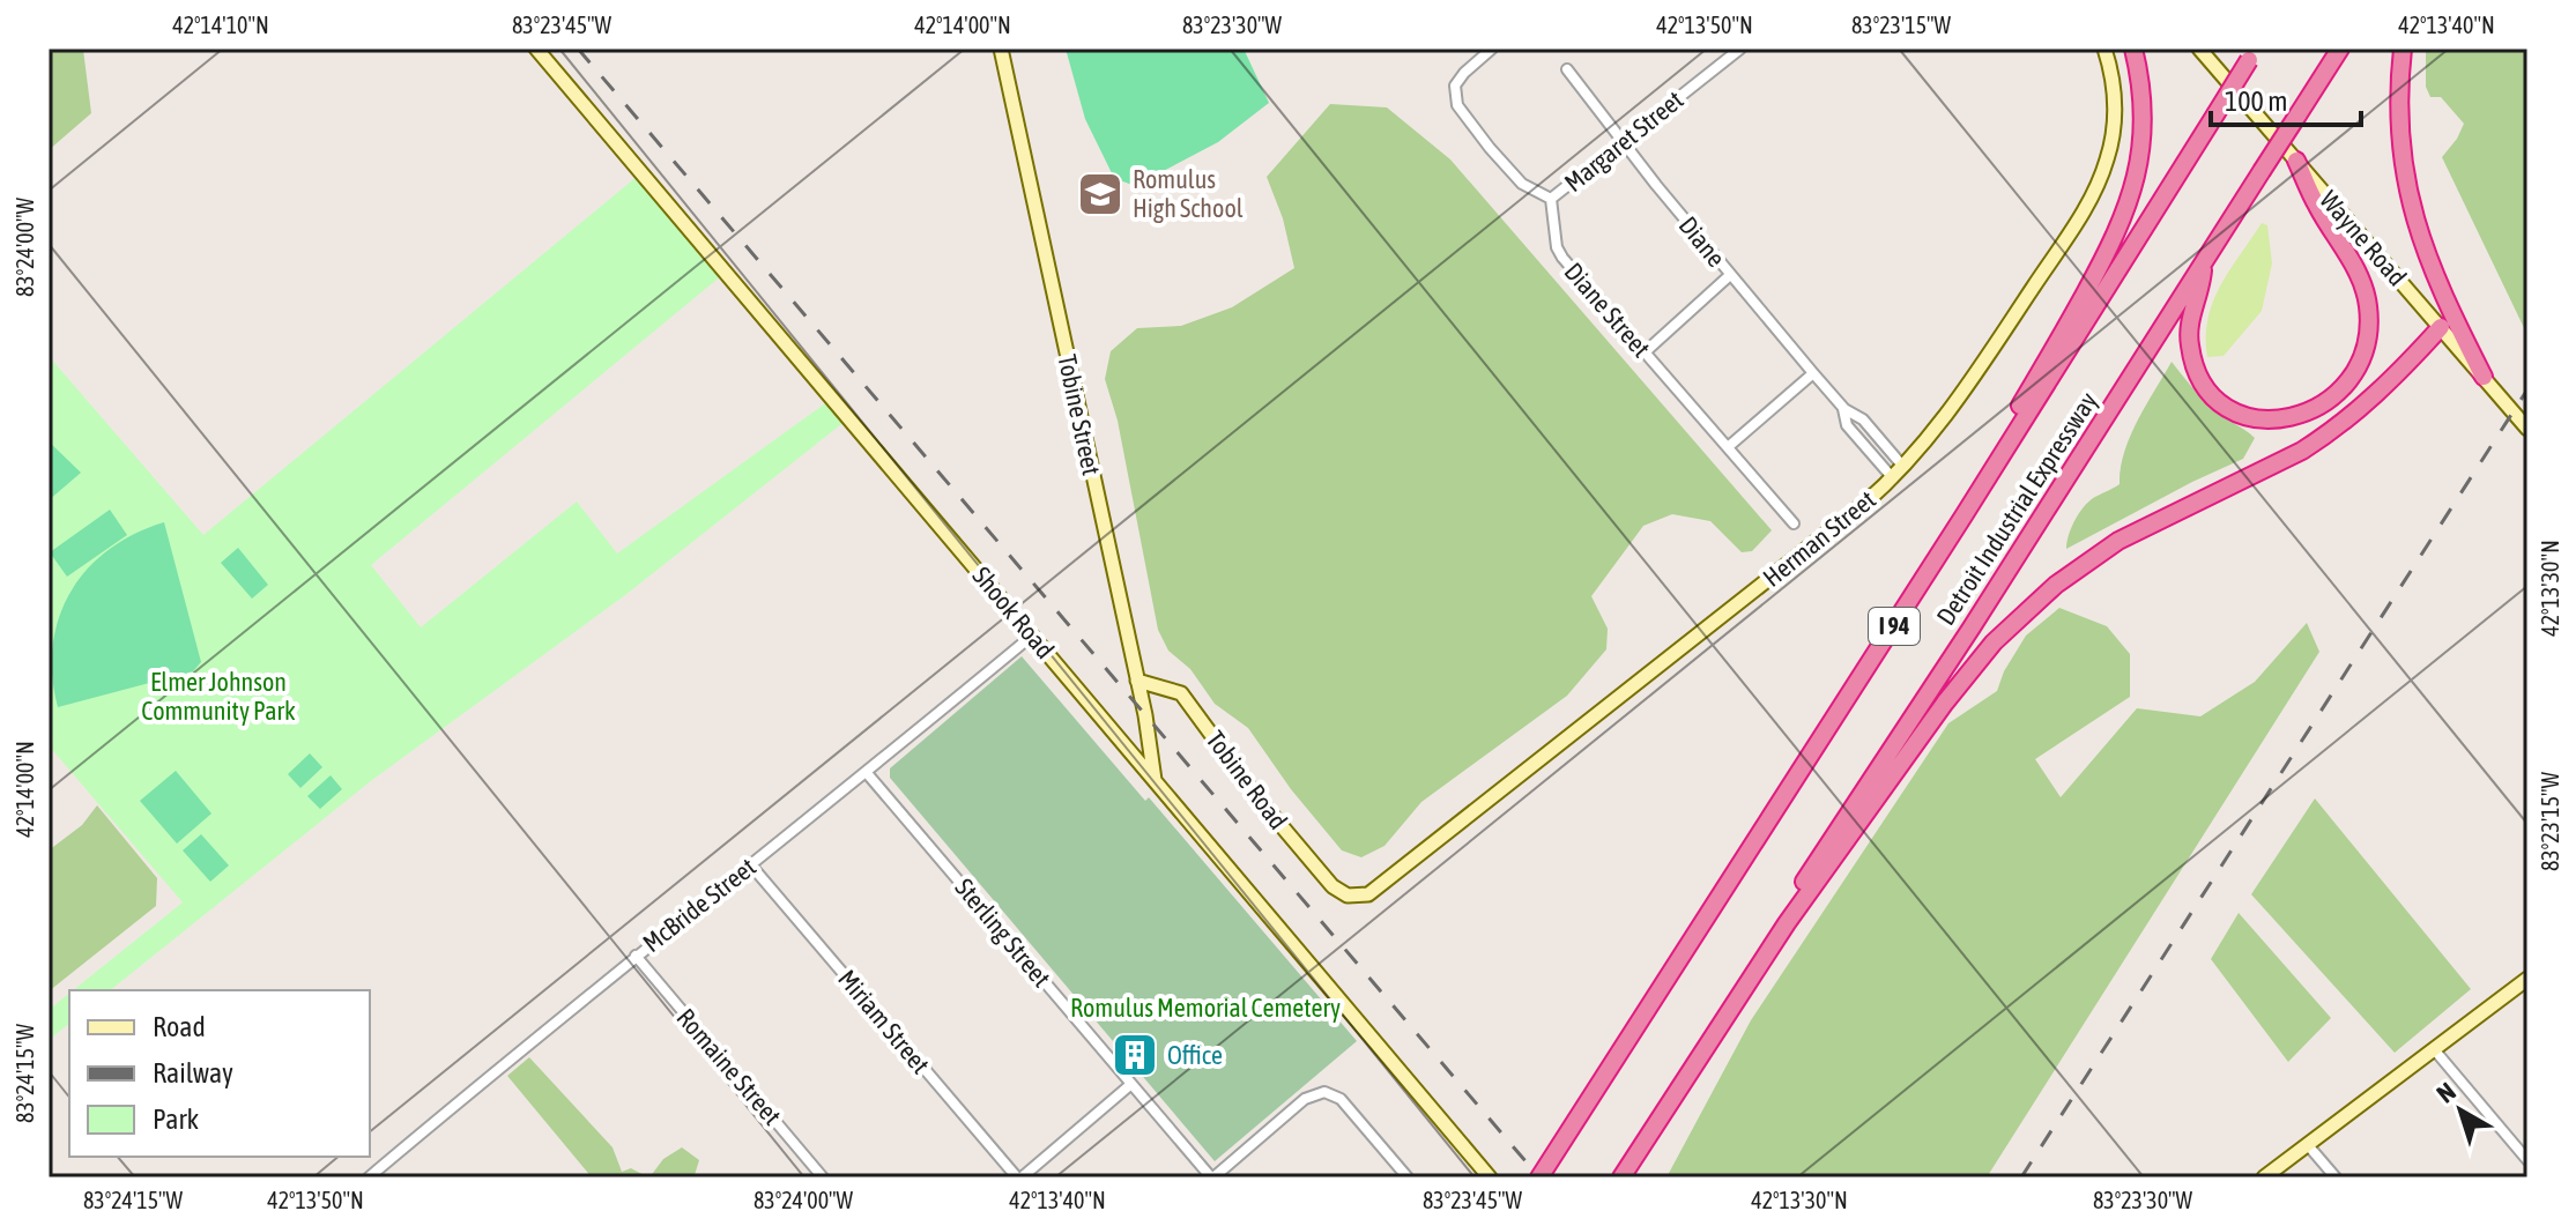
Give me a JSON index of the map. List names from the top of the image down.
{
  "streets": {
    "highway": ["Detroit Industrial Expressway", "I 94"],
    "street": [
      "Margaret Street",
      "Wayne Road",
      "Diane",
      "Diane Street",
      "Tobine Street",
      "Herman Street",
      "Shook Road",
      "Tobine Road",
      "McBride Street",
      "Sterling Street",
      "Miriam Street",
      "Romaine Street"
    ]
  },
  "crossings": [
    ["Margaret Street", "Diane"],
    ["Margaret Street", "Diane Street"],
    ["Diane", "Herman Street"],
    ["Tobine Street", "Shook Road"],
    ["Tobine Street", "Tobine Road"],
    ["Herman Street", "Tobine Road"],
    ["Shook Road", "McBride Street"],
    ["McBride Street", "Sterling Street"],
    ["McBride Street", "Miriam Street"],
    ["McBride Street", "Romaine Street"]
  ],
  "parks": ["Elmer Johnson Community Park", "Romulus Memorial Cemetery"],
  "places": {
    "school or university": ["Romulus High School"],
    "building": ["Office"]
  },
  "legend": ["Road", "Railway", "Park"],
  "scale_bar": "100 m",
  "north": "top left",
  "coordinates": [
    "42°14'10\"N",
    "83°23'45\"W",
    "42°14'00\"N",
    "83°23'30\"W",
    "42°13'50\"N",
    "83°23'15\"W",
    "42°13'40\"N",
    "83°24'00\"W",
    "42°13'30\"N",
    "83°24'15\"W"
  ]
}
